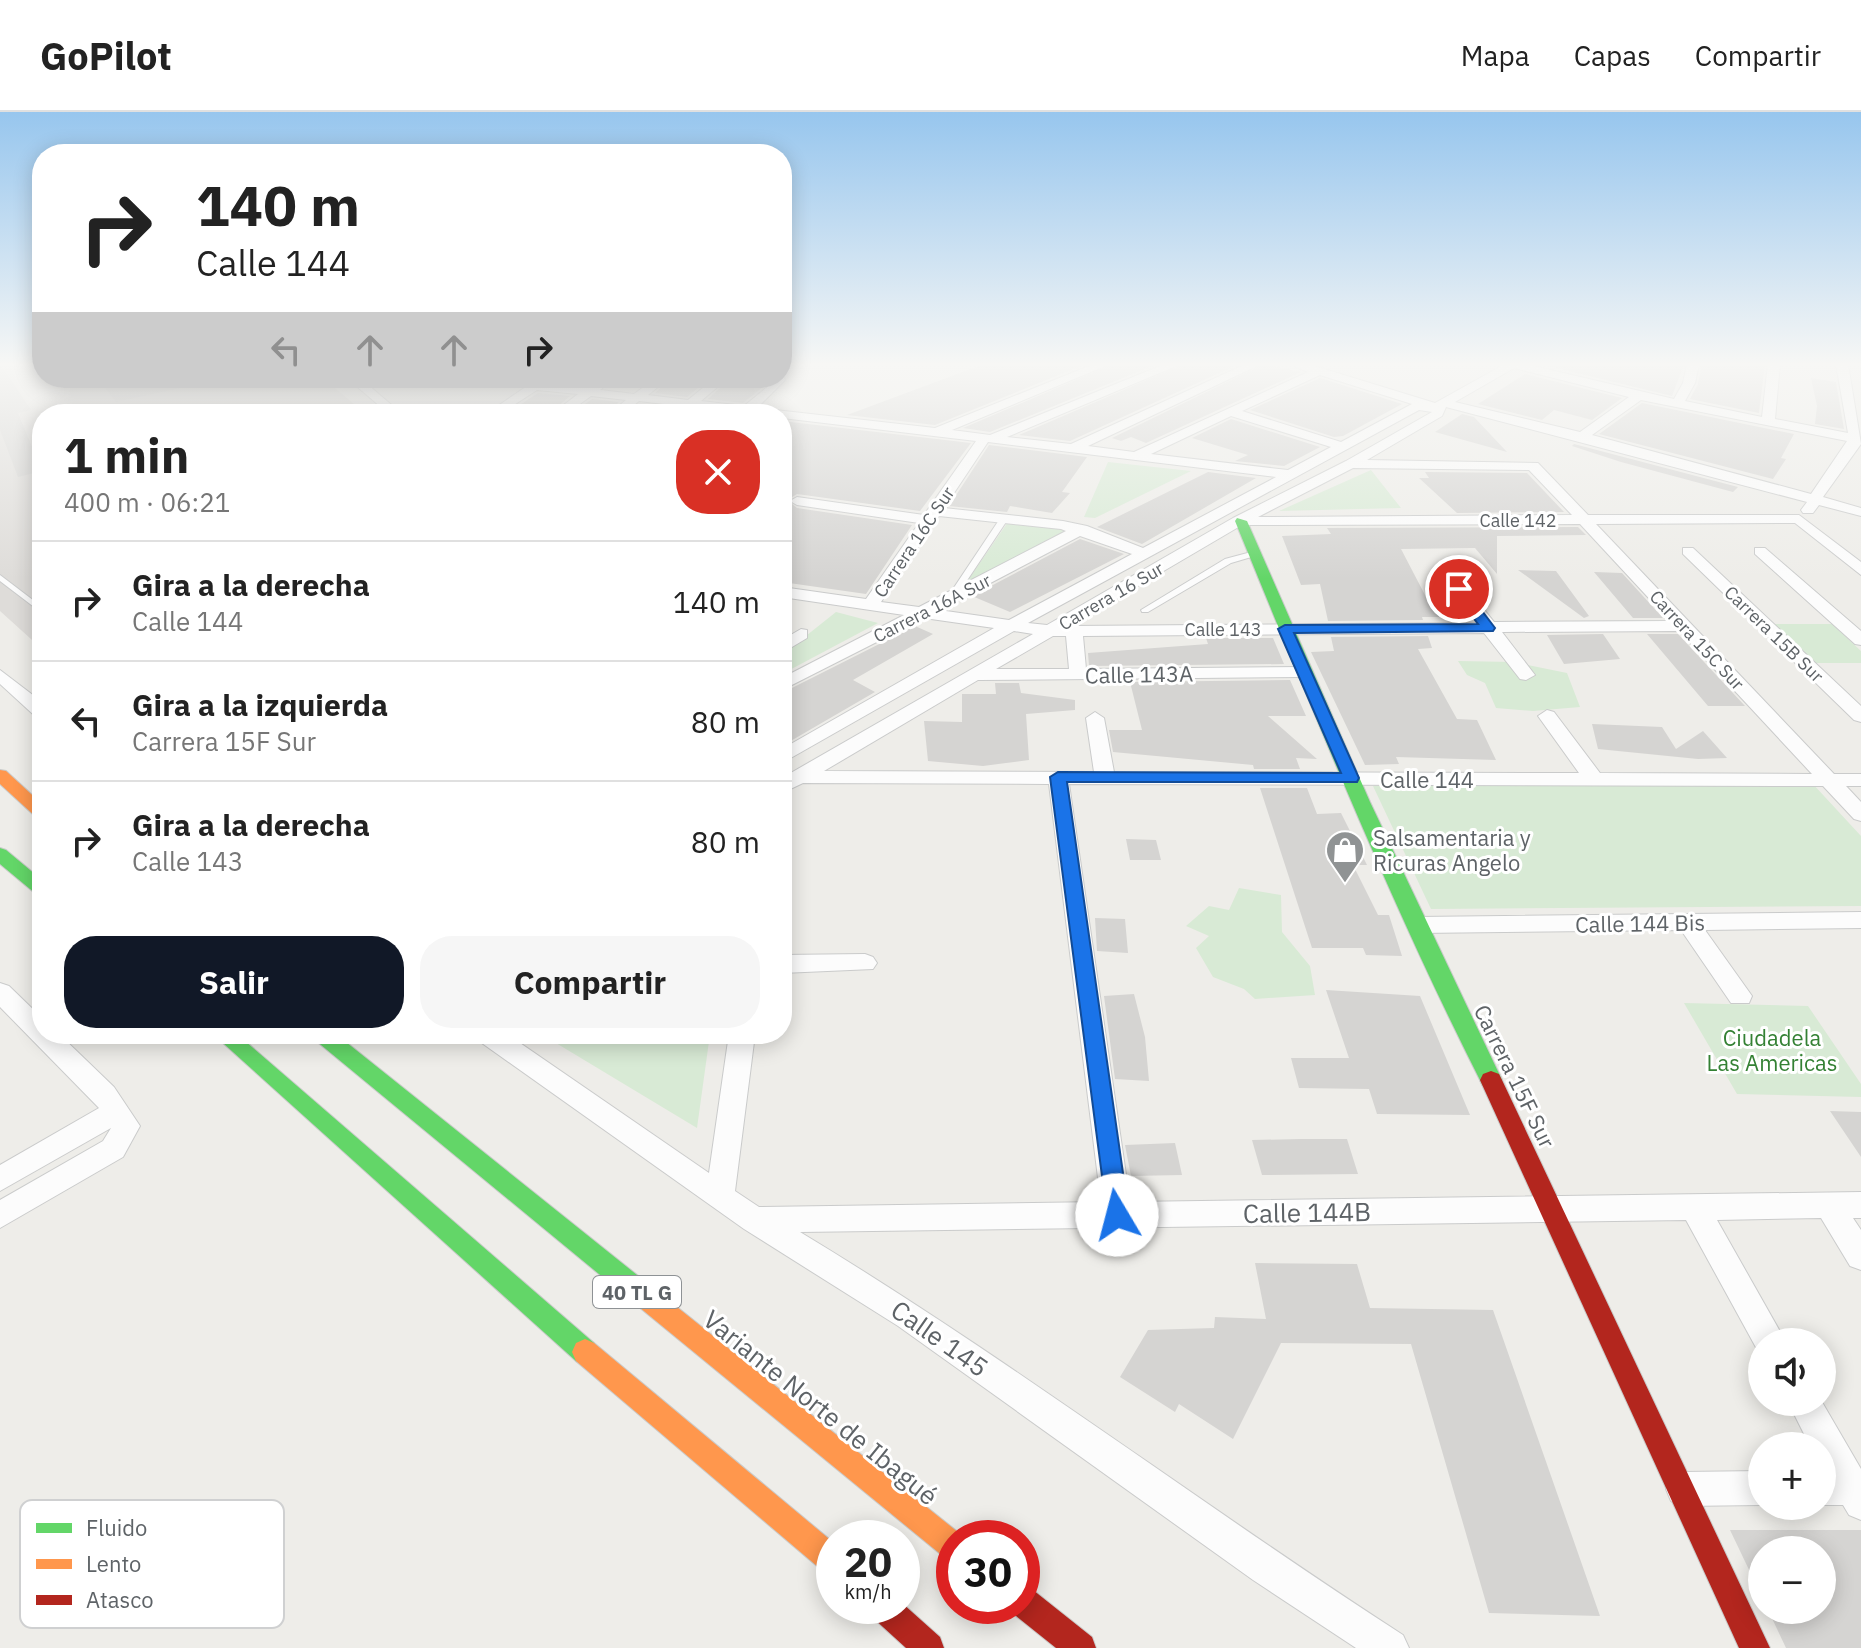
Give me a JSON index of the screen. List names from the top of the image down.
{
  "streets": {
    "main road": ["Carrera 15F Sur", "40 TL G", "Variante Norte de Ibagué"],
    "street": [
      "Calle 142",
      "Carrera 16C Sur",
      "Carrera 16 Sur",
      "Carrera 16A Sur",
      "Calle 143",
      "Carrera 15B Sur",
      "Carrera 15C Sur",
      "Calle 143A",
      "Calle 144",
      "Calle 144 Bis",
      "Calle 144B",
      "Calle 145"
    ]
  },
  "crossings": [
    ["Calle 142", "Carrera 16 Sur"],
    ["Calle 142", "Carrera 15C Sur"],
    ["Calle 142", "Carrera 15F Sur"],
    ["Carrera 16 Sur", "Calle 143"],
    ["Carrera 16 Sur", "Carrera 15C Sur"],
    ["Carrera 16 Sur", "Calle 143A"],
    ["Carrera 16 Sur", "Calle 144"],
    ["Carrera 16 Sur", "Carrera 15F Sur"],
    ["Calle 143", "Carrera 15C Sur"],
    ["Calle 143", "Carrera 15F Sur"],
    ["Carrera 15C Sur", "Calle 144"],
    ["Calle 143A", "Carrera 15F Sur"],
    ["Calle 144", "Carrera 15F Sur"],
    ["Calle 144 Bis", "Carrera 15F Sur"],
    ["Carrera 15F Sur", "Calle 144B"],
    ["Calle 144B", "Calle 145"]
  ],
  "parks": ["Ciudadela Las Americas"],
  "places": {
    "shop": ["Salsamentaria y Ricuras Angelo"]
  },
  "legend": ["Fluido", "Lento", "Atasco"],
  "page": {
    "header": "GoPilot",
    "nav": ["Mapa", "Capas", "Compartir"],
    "turn": ["140 m", "Calle 144"],
    "heading": ["1 min", "400 m · 06:21"],
    "list": [
      {
        "name": "Gira a la derecha",
        "note": "Calle 144",
        "value": "140 m"
      },
      {
        "name": "Gira a la izquierda",
        "note": "Carrera 15F Sur",
        "value": "80 m"
      },
      {
        "name": "Gira a la derecha",
        "note": "Calle 143",
        "value": "80 m"
      }
    ],
    "buttons": ["Salir", "Compartir"],
    "map_buttons": ["+", "−"],
    "speed": "20 km/h",
    "limit": "30"
  }
}
